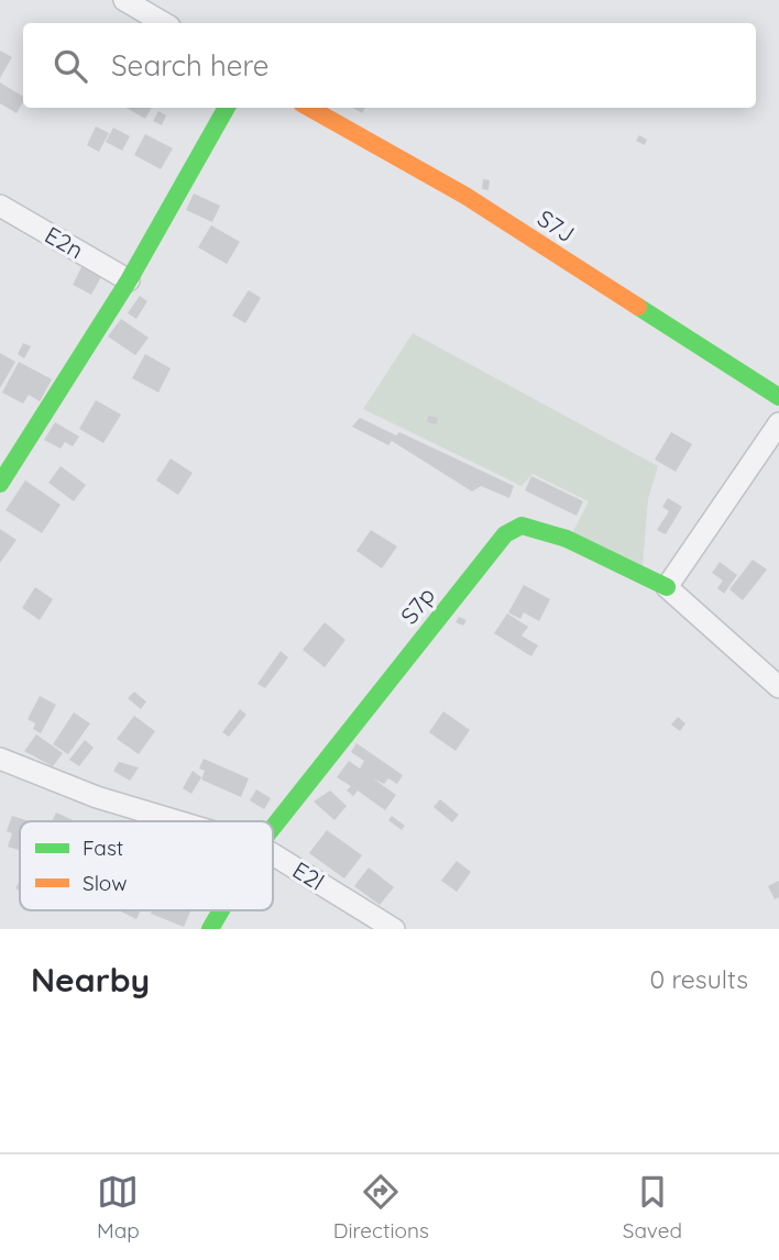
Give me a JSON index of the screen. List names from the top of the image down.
{
  "streets": {
    "street": [
      "S7J",
      "E2n",
      "S7p",
      "E2l"
    ]
  },
  "legend": ["Fast", "Slow"],
  "page": {
    "search": "Search here",
    "heading": ["Nearby", "0 results"],
    "nav": ["Map", "Directions", "Saved"]
  }
}
